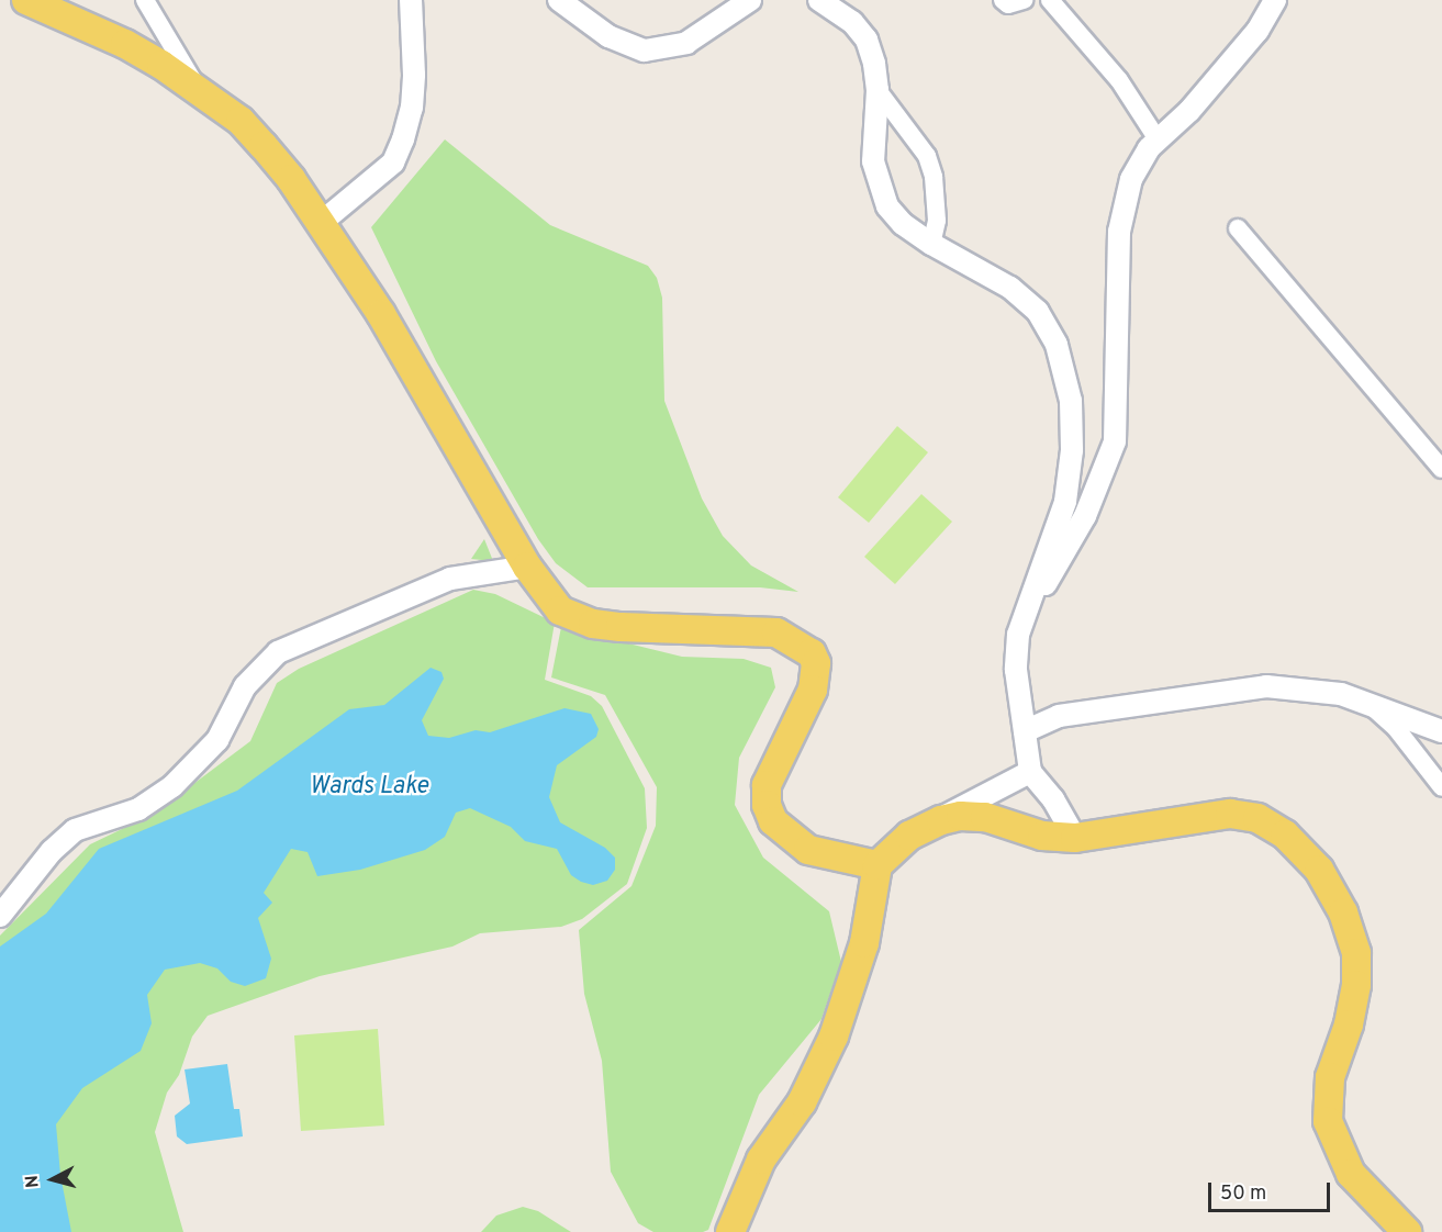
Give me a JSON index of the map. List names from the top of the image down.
{
  "water": ["Wards Lake"],
  "scale_bar": "50 m",
  "north": "left"
}
